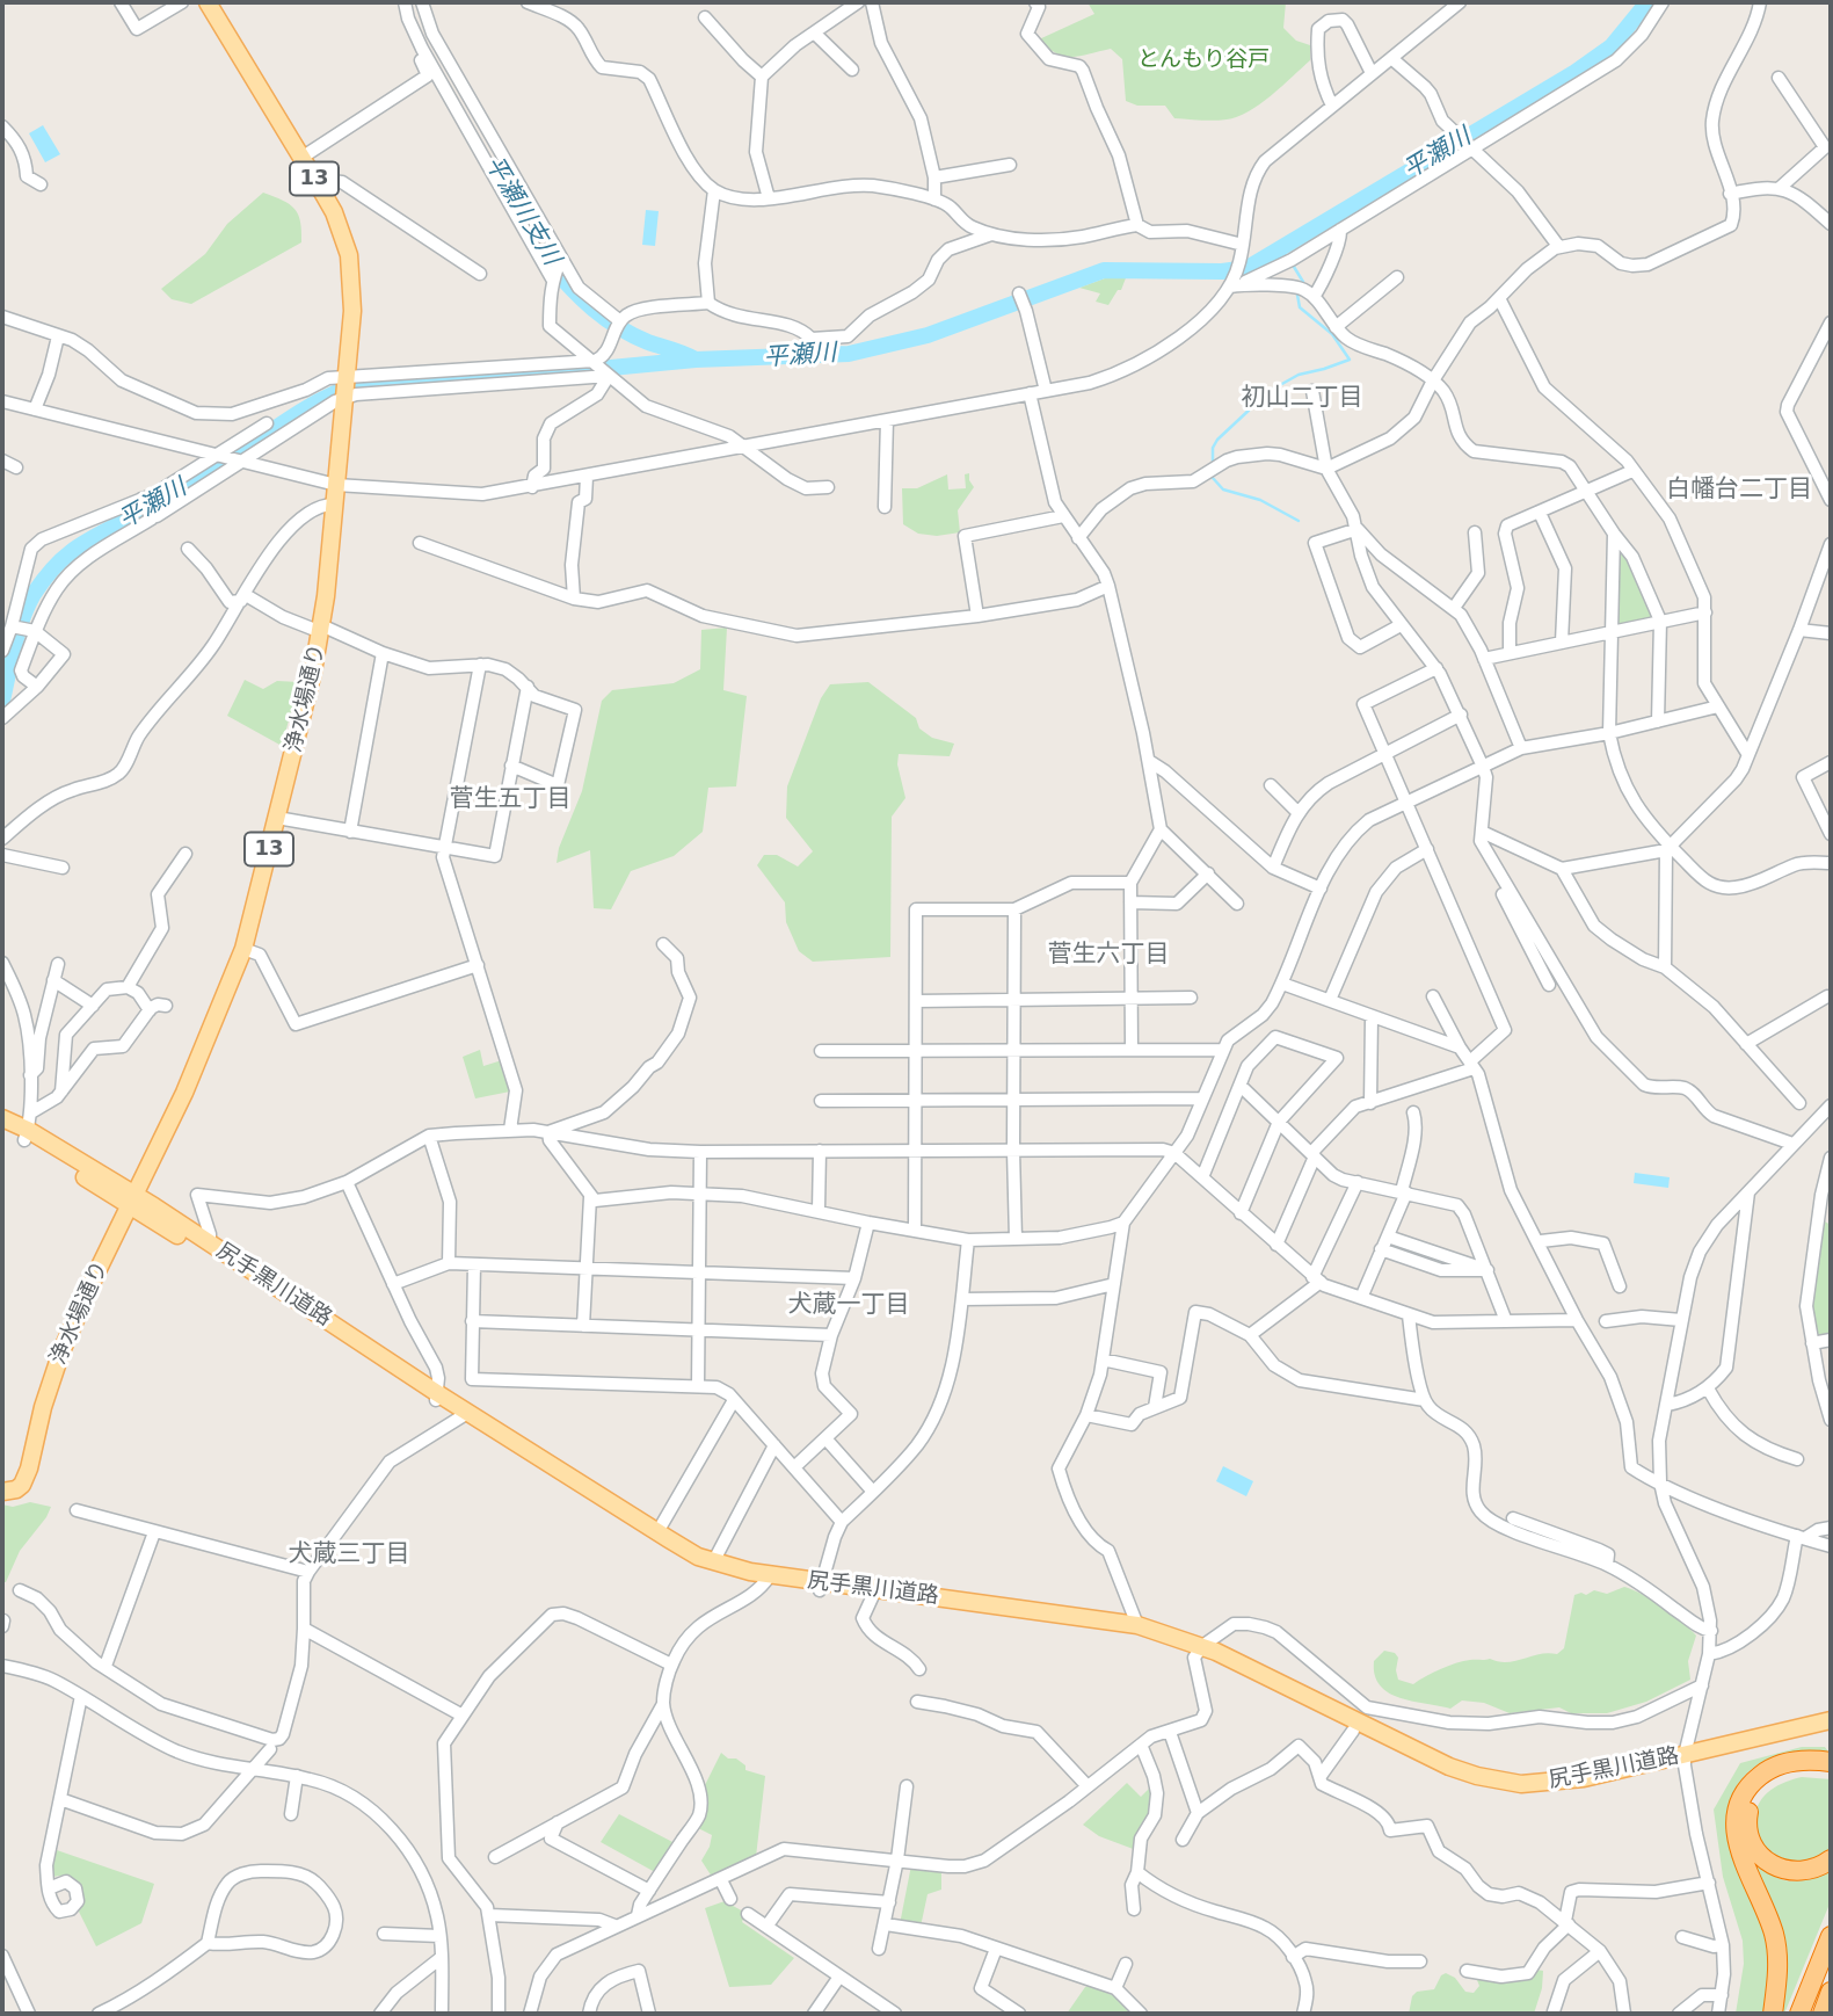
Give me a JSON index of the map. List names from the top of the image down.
{
  "streets": {
    "main road": ["13", "浄水場通り", "尻手黒川道路"]
  },
  "crossings": [
    ["浄水場通り", "尻手黒川道路"]
  ],
  "districts": [
    "初山二丁目",
    "白幡台二丁目",
    "菅生五丁目",
    "菅生六丁目",
    "犬蔵一丁目",
    "犬蔵三丁目"
  ],
  "water": ["平瀬川", "平瀬川支川"],
  "parks": ["とんもり谷戸"]
}
